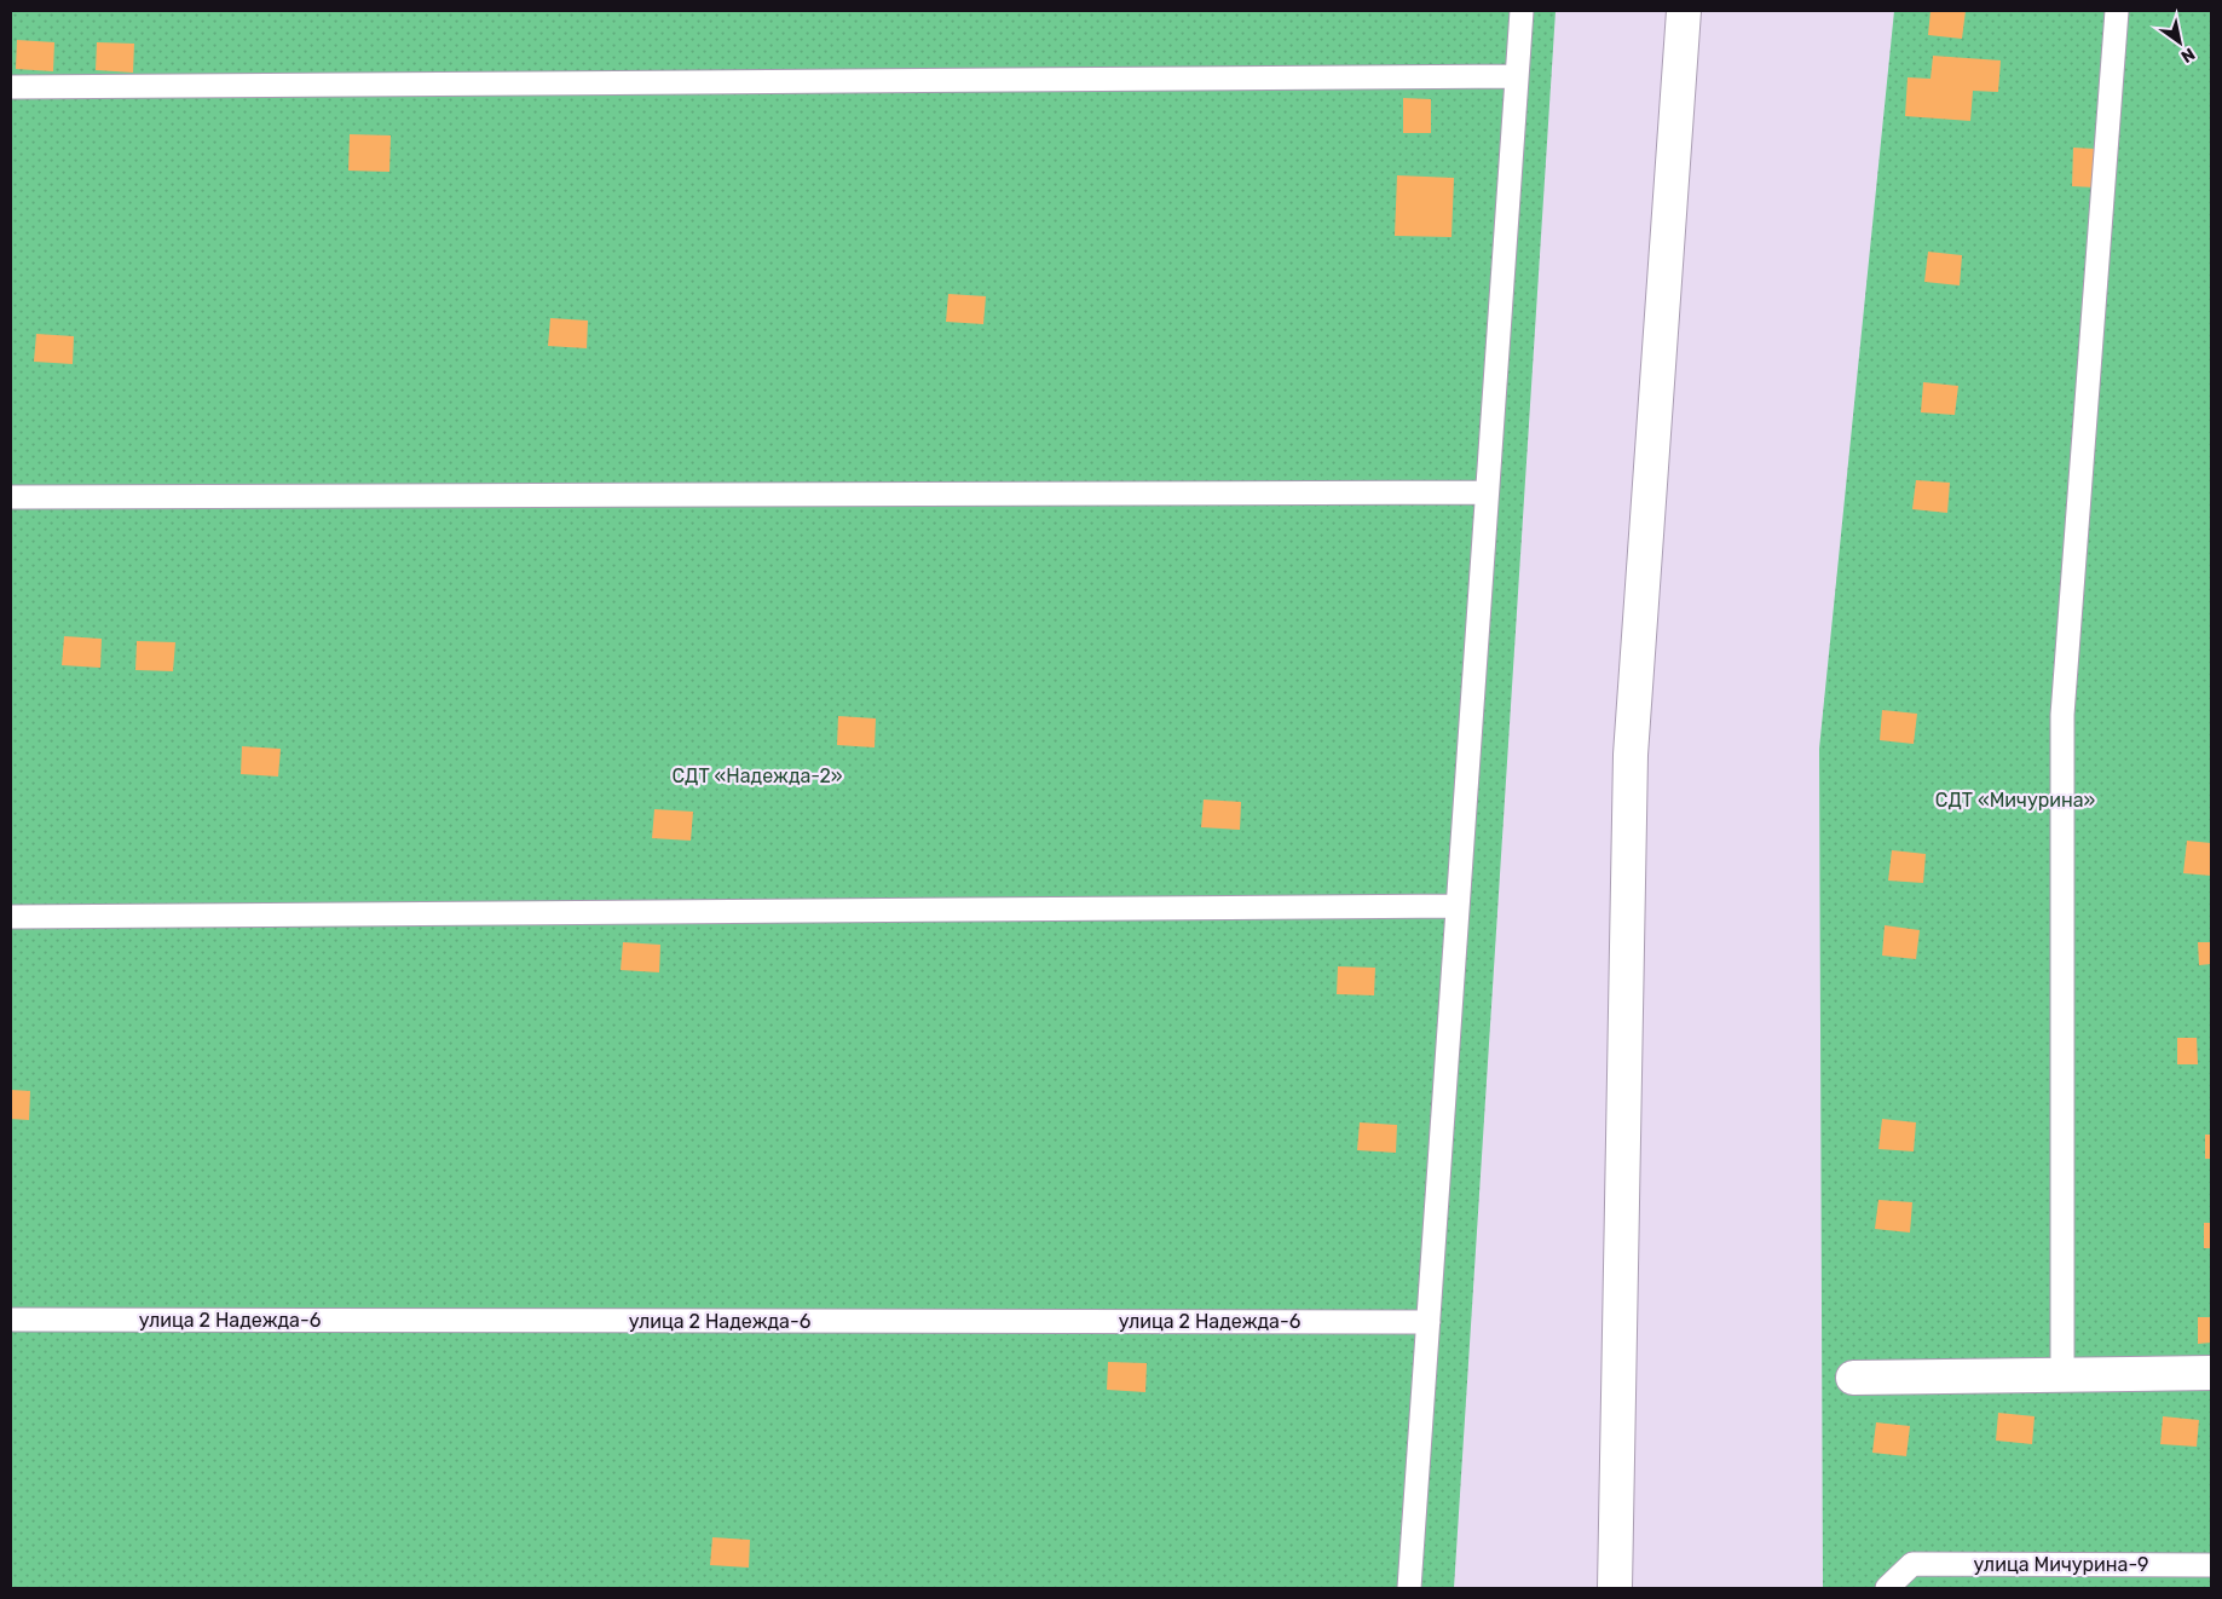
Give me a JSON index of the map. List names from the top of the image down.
{
  "streets": {
    "lane": ["улица 2 Надежда-6", "улица Мичурина-9"]
  },
  "parks": ["СДТ «Надежда-2»", "СДТ «Мичурина»"],
  "north": "bottom right"
}
